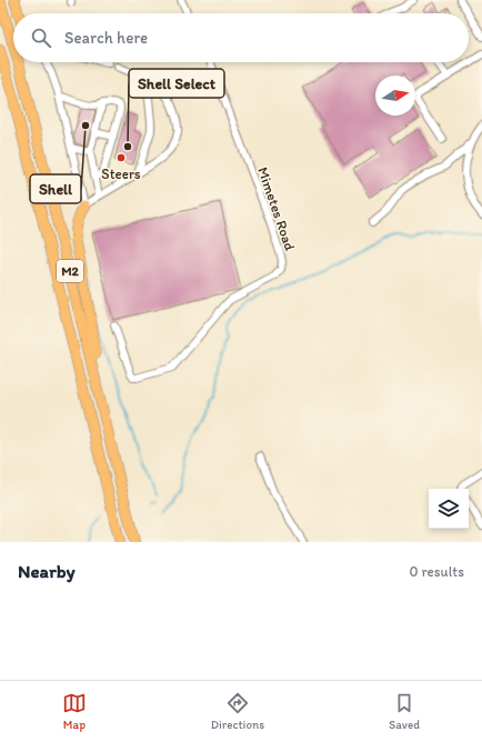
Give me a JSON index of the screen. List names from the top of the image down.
{
  "streets": {
    "highway": ["M2"],
    "street": ["Mimetes Road"]
  },
  "places": ["Shell", "Shell Select", "Steers"],
  "north": "right",
  "page": {
    "search": "Search here",
    "heading": ["Nearby", "0 results"],
    "nav": ["Map", "Directions", "Saved"]
  }
}
